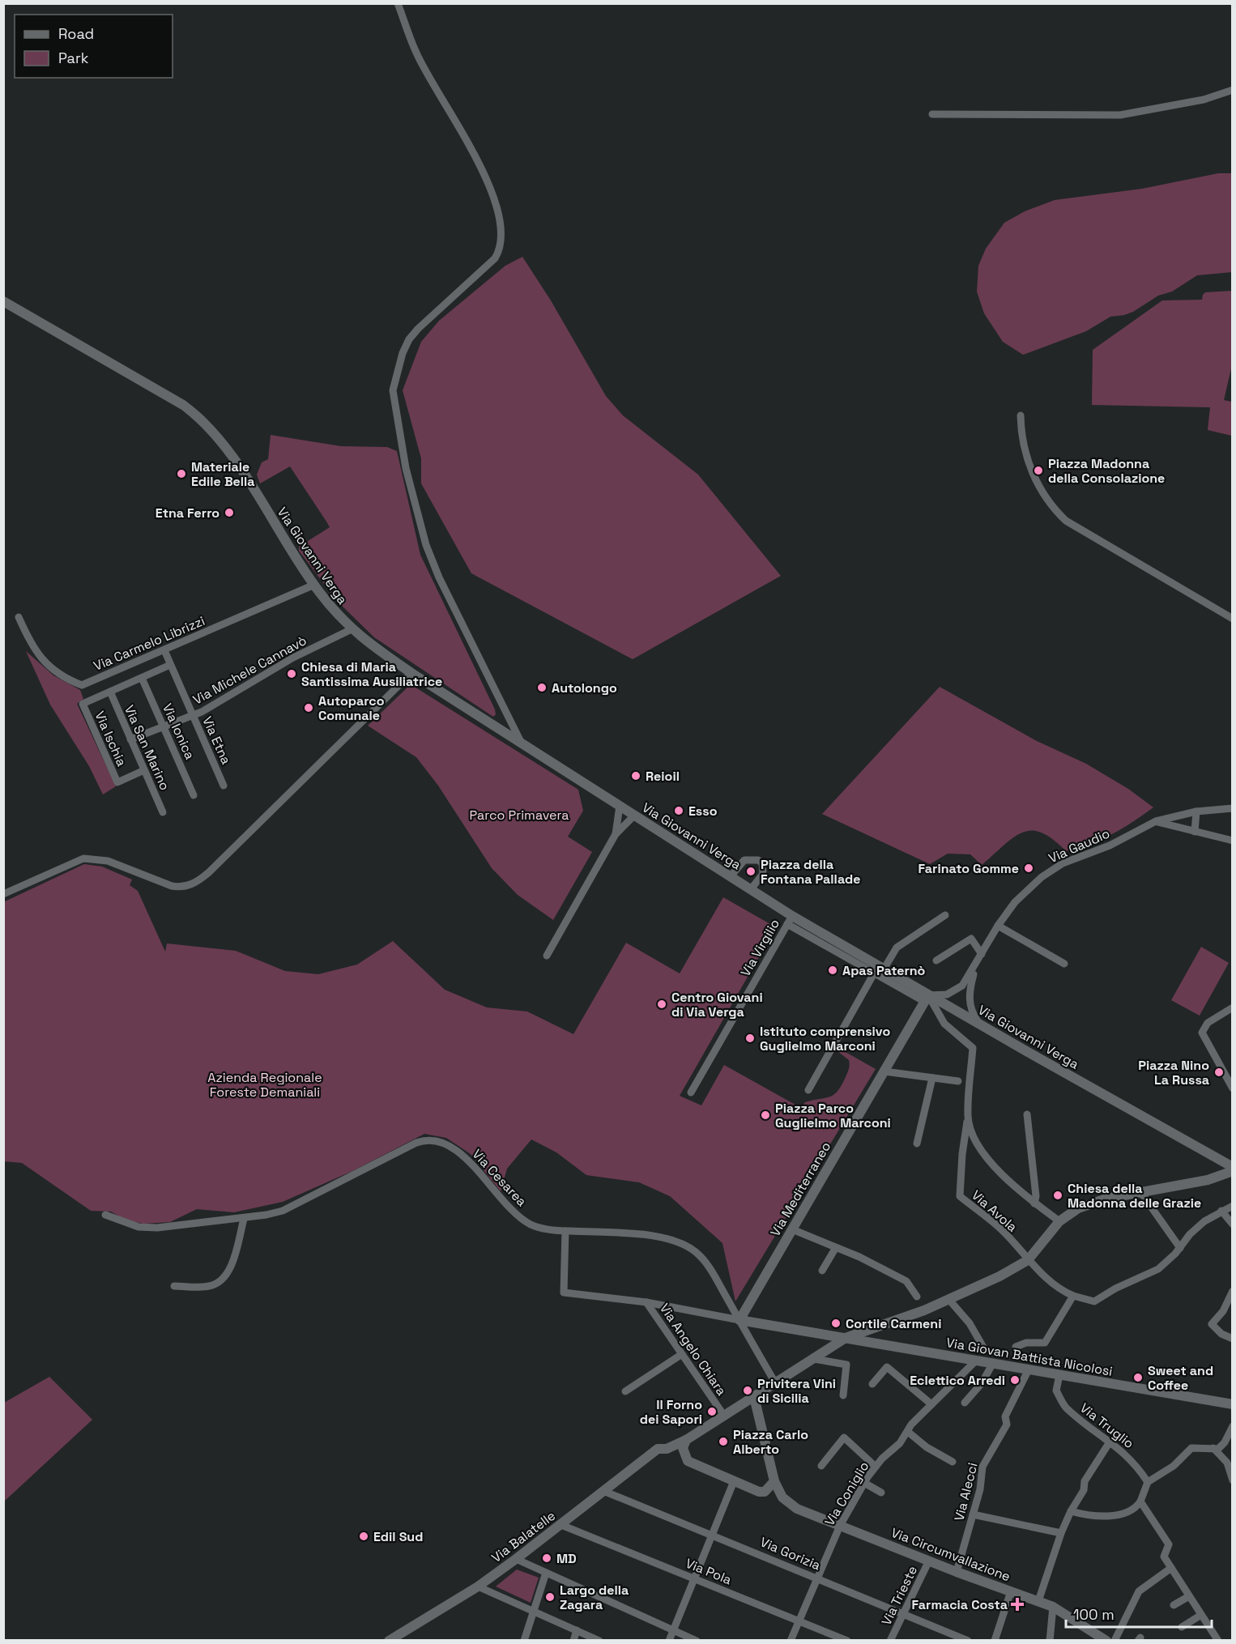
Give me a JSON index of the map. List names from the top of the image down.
{
  "streets": {
    "street": [
      "Via Giovanni Verga",
      "Via Carmelo Librizzi",
      "Via Michele Cannavò",
      "Via Ionica",
      "Via Ischia",
      "Via Etna",
      "Via San Marino",
      "Via Gaudio",
      "Via Virgilio",
      "Via Cesarea",
      "Via Mediterraneo",
      "Via Avola",
      "Via Angelo Chiara",
      "Via Giovan Battista Nicolosi",
      "Via Truglio",
      "Via Alecci",
      "Via Coniglio",
      "Via Balatelle",
      "Via Gorizia",
      "Via Circumvallazione",
      "Via Pola",
      "Via Trieste"
    ]
  },
  "crossings": [
    ["Via Giovanni Verga", "Via Carmelo Librizzi"],
    ["Via Giovanni Verga", "Via Michele Cannavò"],
    ["Via Giovanni Verga", "Via Virgilio"],
    ["Via Giovanni Verga", "Via Mediterraneo"],
    ["Via Carmelo Librizzi", "Via Etna"],
    ["Via Michele Cannavò", "Via Ionica"],
    ["Via Michele Cannavò", "Via Etna"],
    ["Via Michele Cannavò", "Via San Marino"],
    ["Via Ischia", "Via San Marino"],
    ["Via Cesarea", "Via Mediterraneo"],
    ["Via Cesarea", "Via Giovan Battista Nicolosi"],
    ["Via Cesarea", "Via Balatelle"],
    ["Via Mediterraneo", "Via Giovan Battista Nicolosi"],
    ["Via Angelo Chiara", "Via Giovan Battista Nicolosi"],
    ["Via Angelo Chiara", "Via Balatelle"],
    ["Via Giovan Battista Nicolosi", "Via Truglio"],
    ["Via Giovan Battista Nicolosi", "Via Alecci"],
    ["Via Giovan Battista Nicolosi", "Via Coniglio"],
    ["Via Alecci", "Via Circumvallazione"],
    ["Via Coniglio", "Via Gorizia"],
    ["Via Coniglio", "Via Circumvallazione"],
    ["Via Coniglio", "Via Pola"],
    ["Via Balatelle", "Via Gorizia"],
    ["Via Balatelle", "Via Pola"],
    ["Via Gorizia", "Via Trieste"],
    ["Via Circumvallazione", "Via Trieste"]
  ],
  "parks": ["Parco Primavera", "Azienda Regionale Foreste Demaniali"],
  "places": {
    "other": [
      "Piazza Madonna della Consolazione",
      "Materiale Edile Bella",
      "Etna Ferro",
      "Chiesa di Maria Santissima Ausiliatrice",
      "Autolongo",
      "Autoparco Comunale",
      "Reioil",
      "Esso",
      "Farinato Gomme",
      "Piazza della Fontana Pallade",
      "Apas Paternò",
      "Centro Giovani di Via Verga",
      "Istituto comprensivo Guglielmo Marconi",
      "Piazza Nino La Russa",
      "Piazza Parco Guglielmo Marconi",
      "Chiesa della Madonna delle Grazie",
      "Cortile Carmeni",
      "Sweet and Coffee",
      "Eclettico Arredi",
      "Privitera Vini di Sicilia",
      "Il Forno dei Sapori",
      "Piazza Carlo Alberto",
      "Edil Sud",
      "MD",
      "Largo della Zagara"
    ],
    "health": ["Farmacia Costa"]
  },
  "legend": ["Road", "Park"],
  "scale_bar": "100 m"
}
